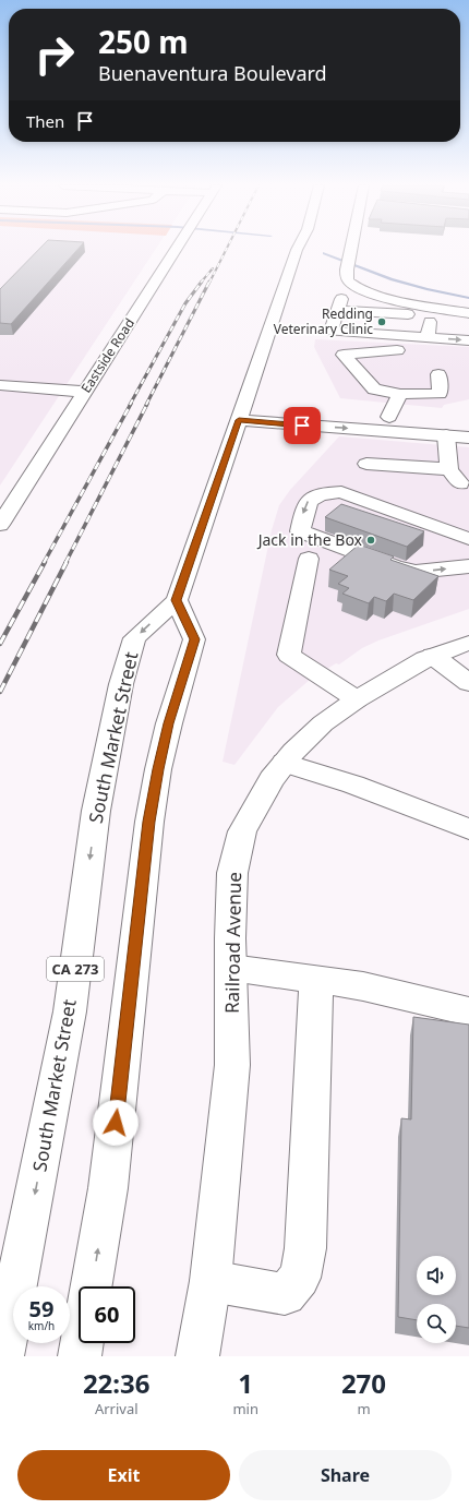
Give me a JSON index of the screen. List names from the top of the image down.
{
  "streets": {
    "main road": [
      "Eastside Road",
      "South Market Street",
      "Railroad Avenue",
      "CA 273"
    ]
  },
  "places": ["Redding Veterinary Clinic", "Jack in the Box"],
  "page": {
    "turn": ["250 m", "Buenaventura Boulevard"],
    "then": "Then",
    "speed": "59 km/h",
    "limit": "60",
    "eta": [
      "22:36",
      "Arrival",
      "1",
      "min",
      "270",
      "m"
    ],
    "buttons": ["Exit", "Share"]
  }
}
